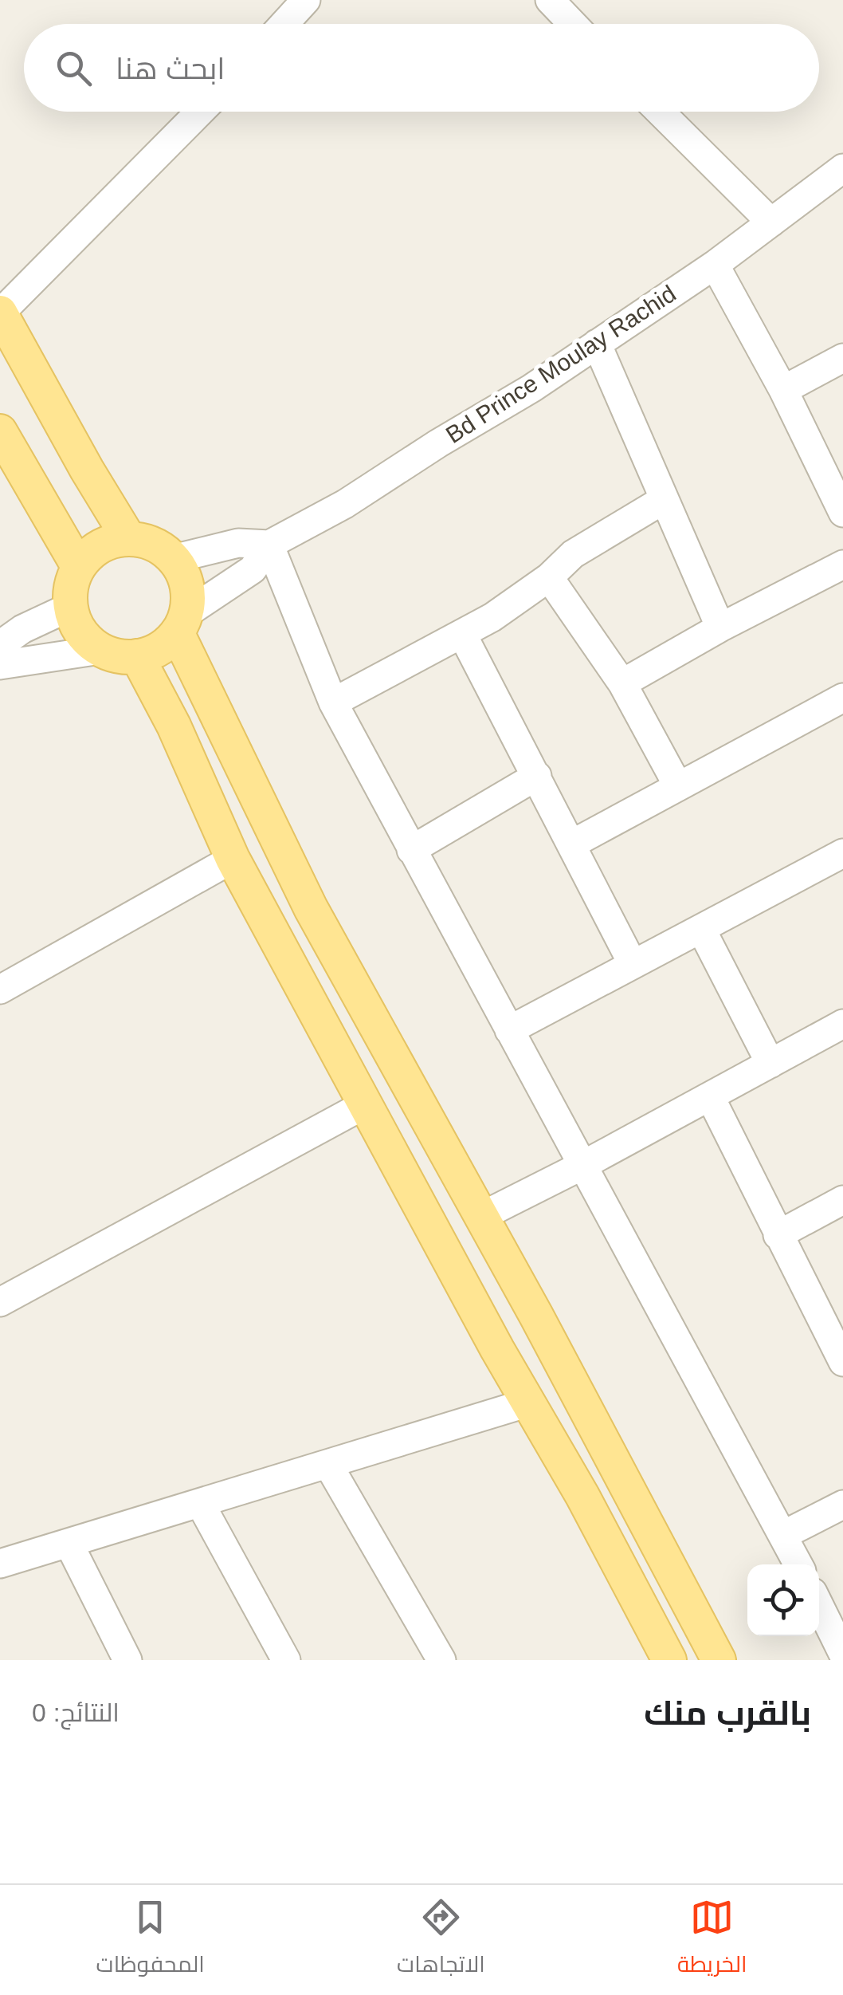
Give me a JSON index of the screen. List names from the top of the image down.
{
  "streets": {
    "street": ["Bd Prince Moulay Rachid"]
  },
  "page": {
    "search": "ابحث هنا",
    "heading": ["بالقرب منك", "النتائج: 0"],
    "nav": ["الخريطة", "الاتجاهات", "المحفوظات"]
  }
}
